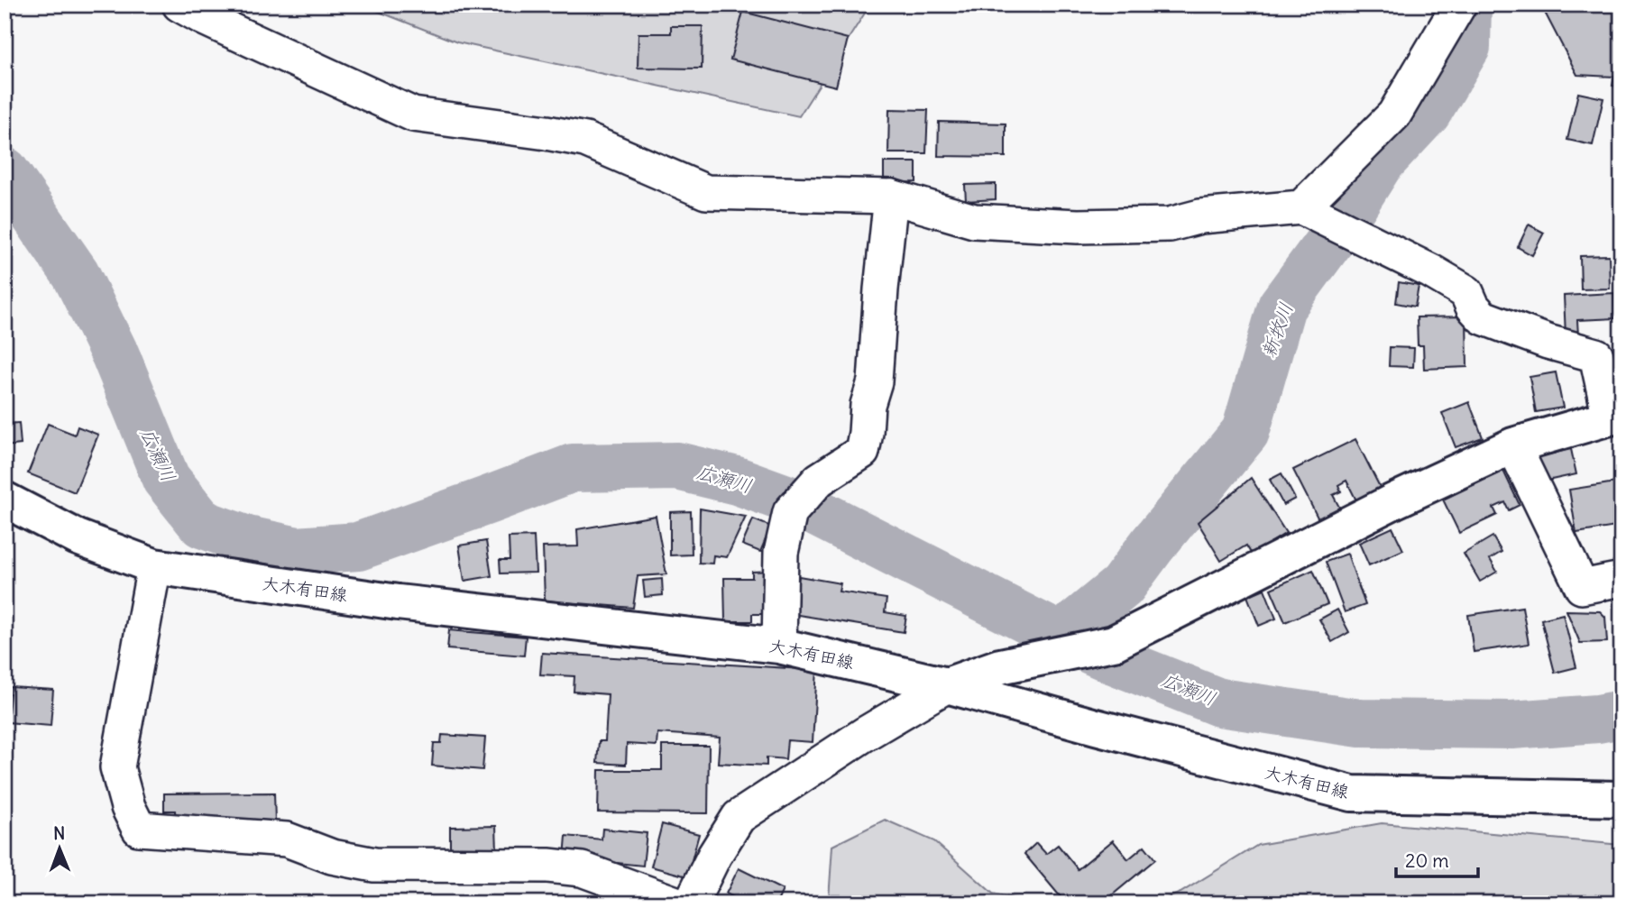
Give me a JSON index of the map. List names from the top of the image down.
{
  "streets": {
    "main road": ["大木有田線"]
  },
  "water": ["新牧川", "広瀬川"],
  "scale_bar": "20 m",
  "north": "top"
}
